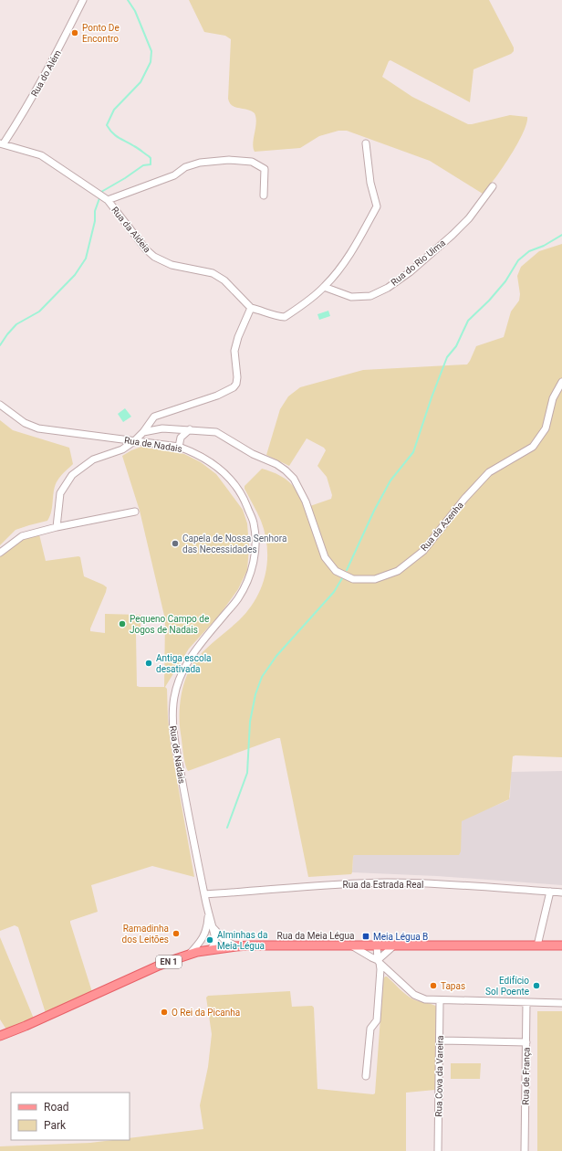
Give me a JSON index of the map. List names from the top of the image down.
{
  "streets": {
    "main road": ["Rua da Meia Légua", "EN 1"],
    "street": [
      "Rua do Além",
      "Rua da Aldeia",
      "Rua do Rio Uima",
      "Rua de Nadais",
      "Rua da Azenha",
      "Rua da Estrada Real",
      "Rua Cova da Vareira",
      "Rua de França"
    ]
  },
  "crossings": [
    ["Rua do Além", "Rua da Aldeia"],
    ["Rua de Nadais", "Rua da Estrada Real"],
    ["Rua de Nadais", "Rua da Meia Légua"]
  ],
  "places": {
    "other": [
      "Ponto De Encontro",
      "Capela de Nossa Senhora das Necessidades",
      "Pequeno Campo de Jogos de Nadais",
      "Antiga escola desativada",
      "Ramadinha dos Leitões",
      "Alminhas da Meia-Légua",
      "Tapas",
      "Edifício Sol Poente",
      "O Rei da Picanha"
    ],
    "transit": ["Meia Légua B"]
  },
  "legend": ["Road", "Park"]
}
